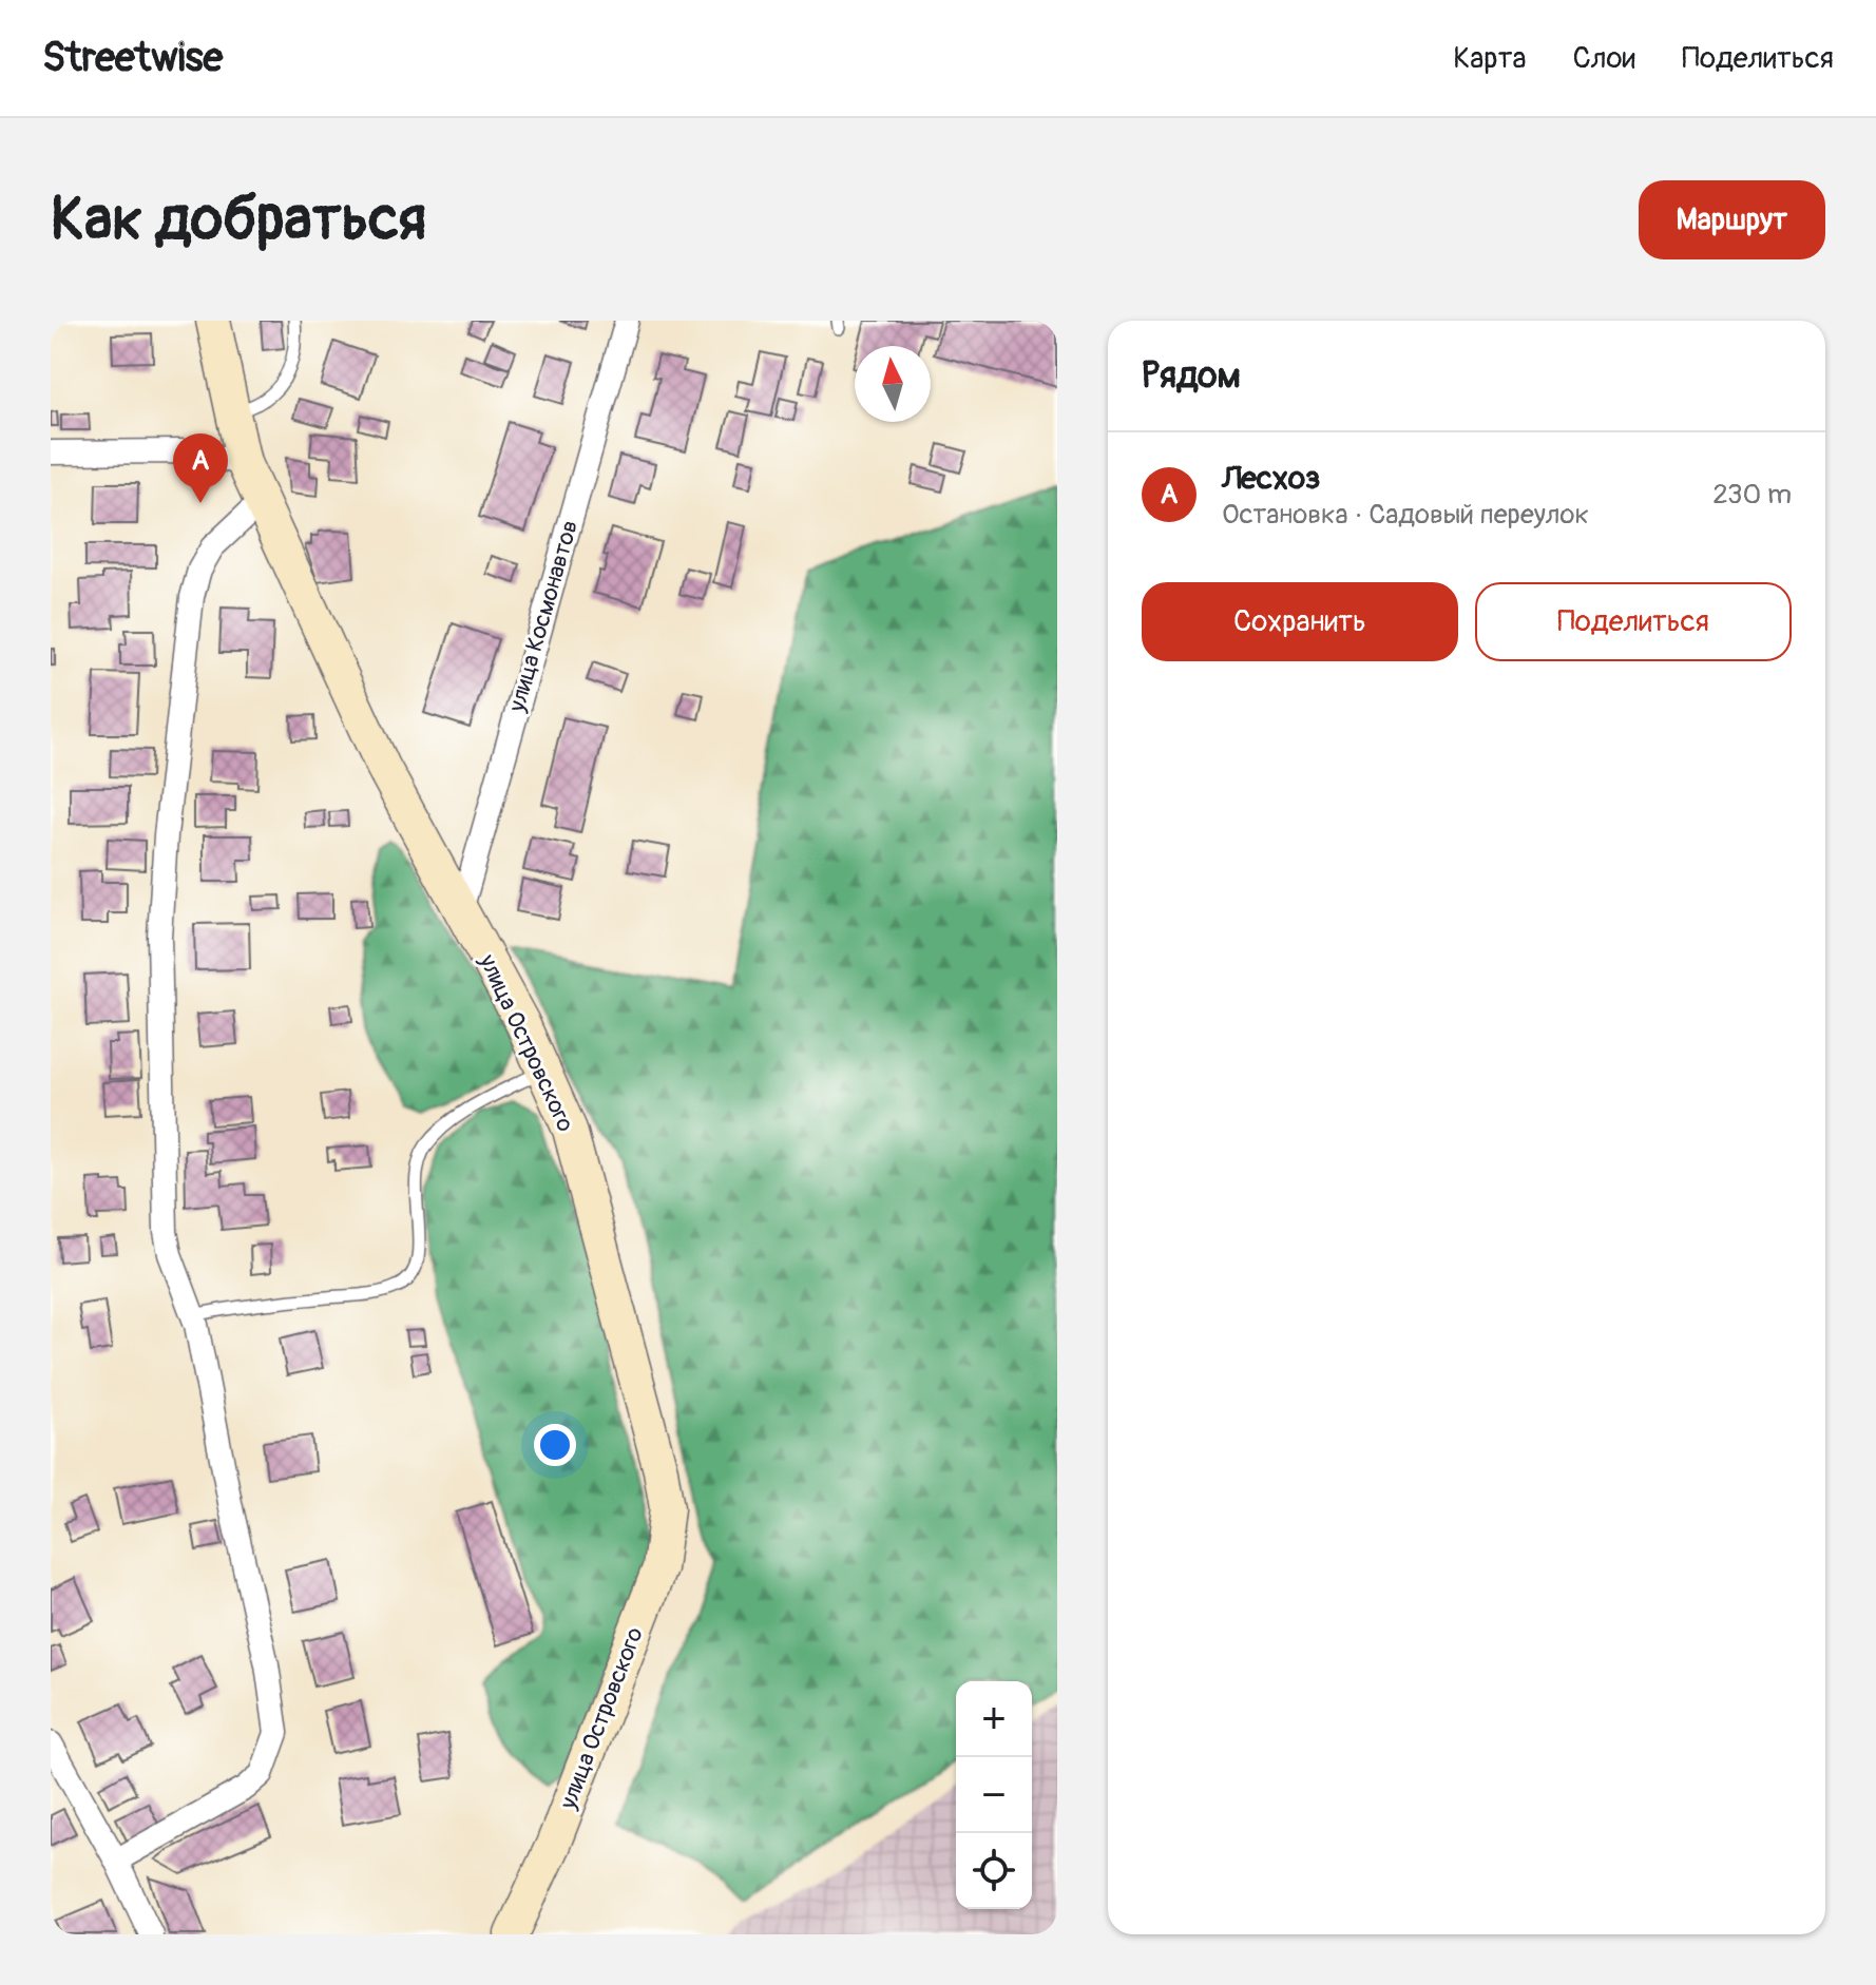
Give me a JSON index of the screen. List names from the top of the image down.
{
  "streets": {
    "street": ["улица Космонавтов", "улица Островского"]
  },
  "crossings": [
    ["улица Космонавтов", "улица Островского"]
  ],
  "north": "top",
  "page": {
    "header": "Streetwise",
    "nav": ["Карта", "Слои", "Поделиться"],
    "buttons": [
      "Маршрут",
      ["Сохранить", "Поделиться"]
    ],
    "title": "Как добраться",
    "heading": "Рядом",
    "list": [
      {
        "mark": "A",
        "name": "Лесхоз",
        "note": "Остановка · Садовый переулок",
        "value": "230 m"
      }
    ],
    "pins": "A",
    "map_buttons": ["+", "−"]
  }
}
